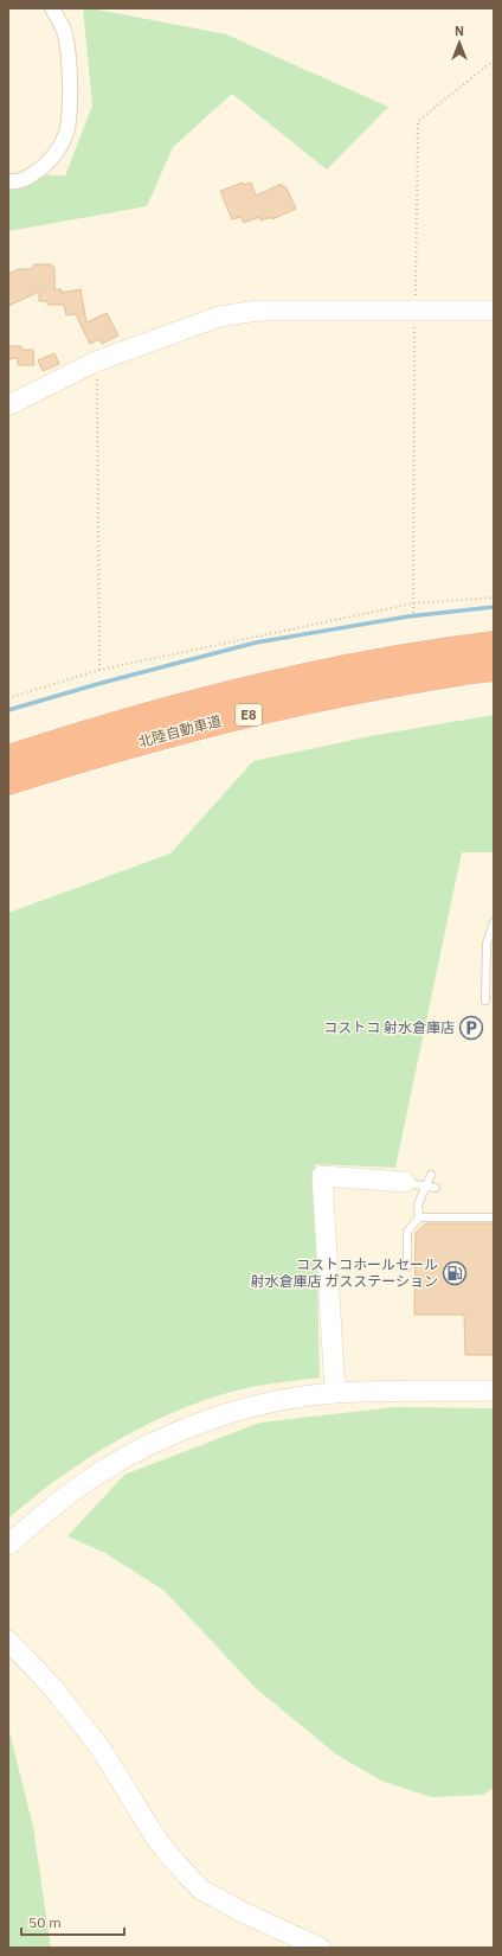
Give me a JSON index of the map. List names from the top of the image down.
{
  "streets": {
    "highway": ["E8", "北陸自動車道"]
  },
  "places": {
    "parking": ["コストコ 射水倉庫店"],
    "fuel station": ["コストコホールセール 射水倉庫店 ガスステーション"]
  },
  "scale_bar": "50 m",
  "north": "top"
}
